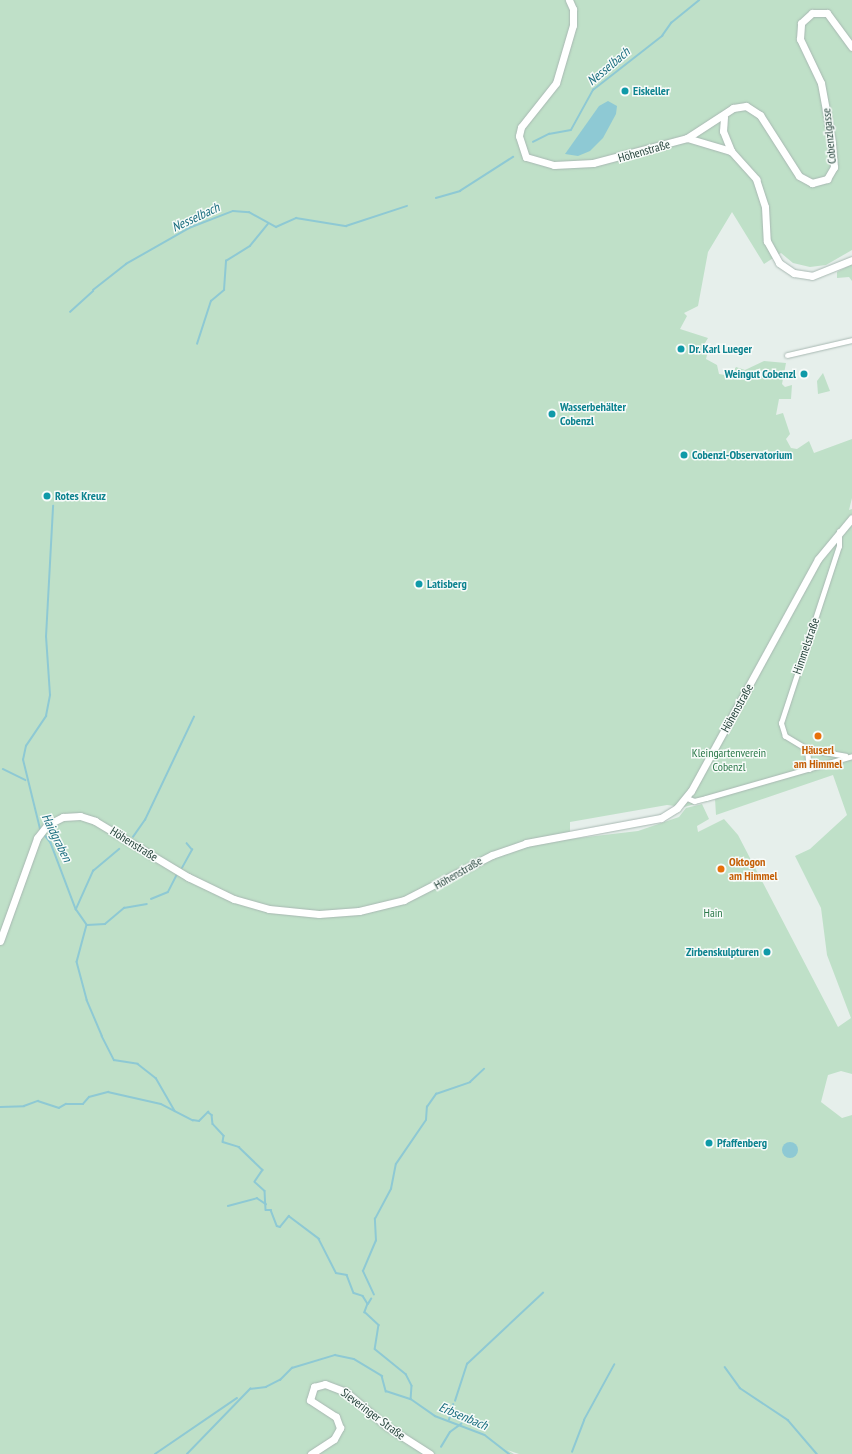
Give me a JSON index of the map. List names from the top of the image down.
{
  "streets": {
    "street": [
      "Cobenzlgasse",
      "Höhenstraße",
      "Himmelstraße",
      "Sieveringer Straße"
    ]
  },
  "crossings": [
    ["Cobenzlgasse", "Höhenstraße"],
    ["Höhenstraße", "Himmelstraße"]
  ],
  "water": ["Nesselbach", "Haidgraben", "Erbsenbach"],
  "parks": ["Kleingartenverein Cobenzl", "Hain"],
  "places": [
    "Eiskeller",
    "Dr. Karl Lueger",
    "Weingut Cobenzl",
    "Wasserbehälter Cobenzl",
    "Cobenzl-Observatorium",
    "Rotes Kreuz",
    "Latisberg",
    "Häuserl am Himmel",
    "Oktogon am Himmel",
    "Zirbenskulpturen",
    "Pfaffenberg"
  ]
}
